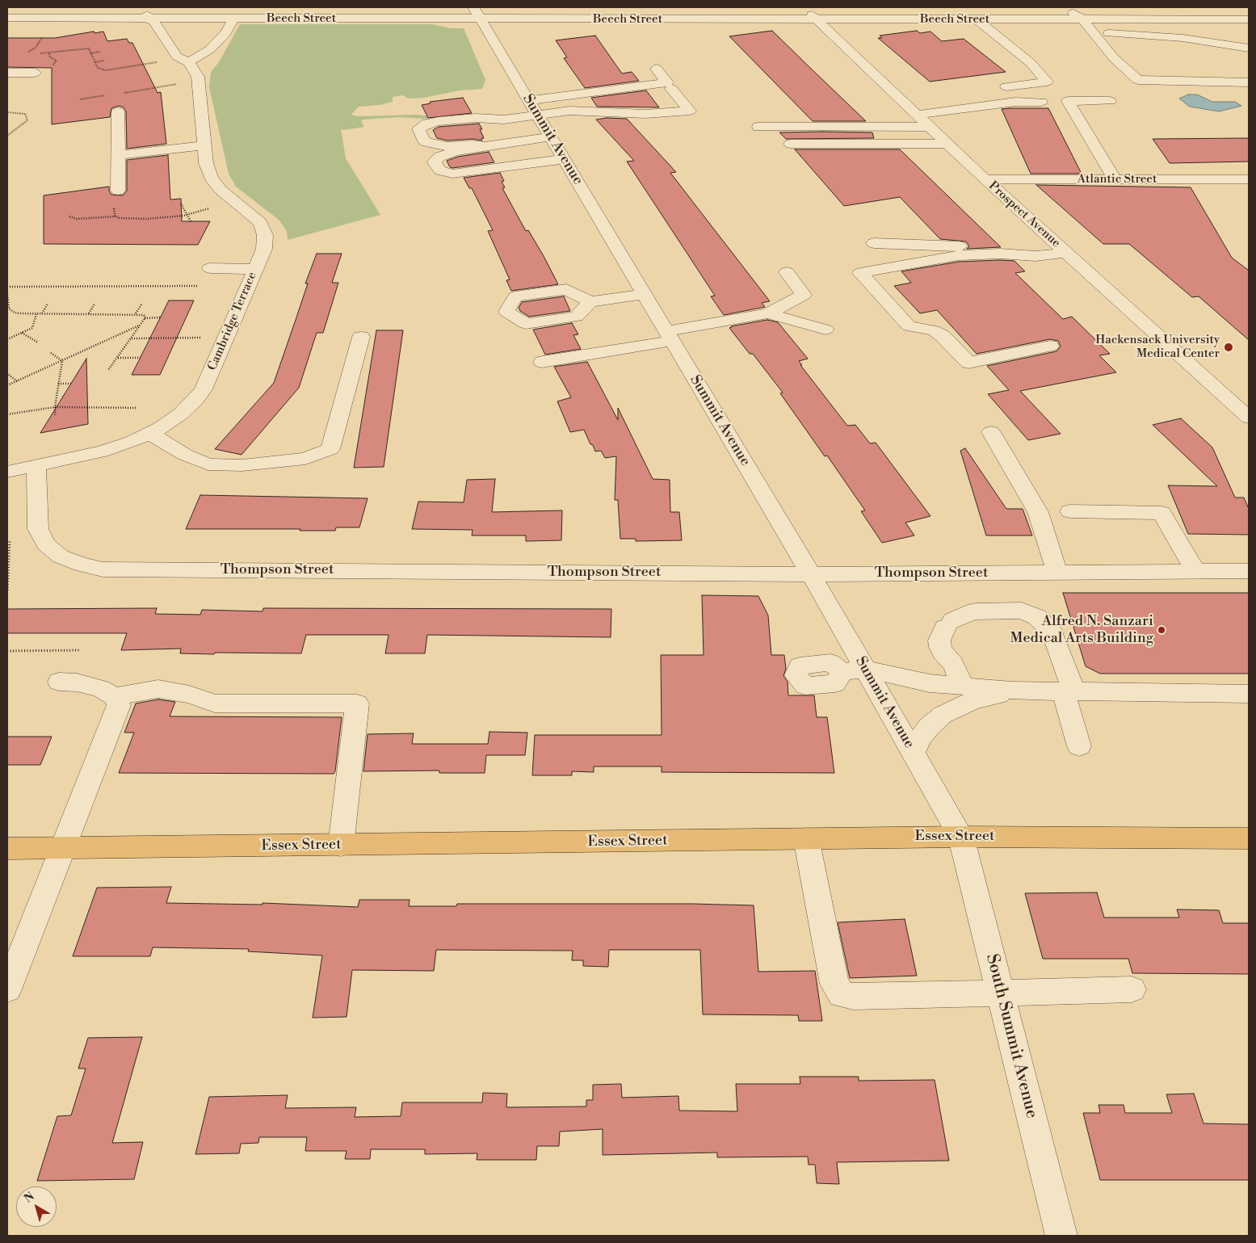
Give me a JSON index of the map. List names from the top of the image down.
{
  "streets": {
    "main road": ["Essex Street"],
    "street": [
      "Beech Street",
      "Summit Avenue",
      "Atlantic Street",
      "Prospect Avenue",
      "Cambridge Terrace",
      "Thompson Street",
      "South Summit Avenue"
    ]
  },
  "crossings": [
    ["Beech Street", "Summit Avenue"],
    ["Beech Street", "Prospect Avenue"],
    ["Beech Street", "Cambridge Terrace"],
    ["Summit Avenue", "Thompson Street"],
    ["Summit Avenue", "Essex Street"],
    ["Summit Avenue", "South Summit Avenue"],
    ["Atlantic Street", "Prospect Avenue"],
    ["Cambridge Terrace", "Thompson Street"],
    ["Essex Street", "South Summit Avenue"]
  ],
  "places": ["Hackensack University Medical Center", "Alfred N. Sanzari Medical Arts Building"],
  "north": "top left"
}
